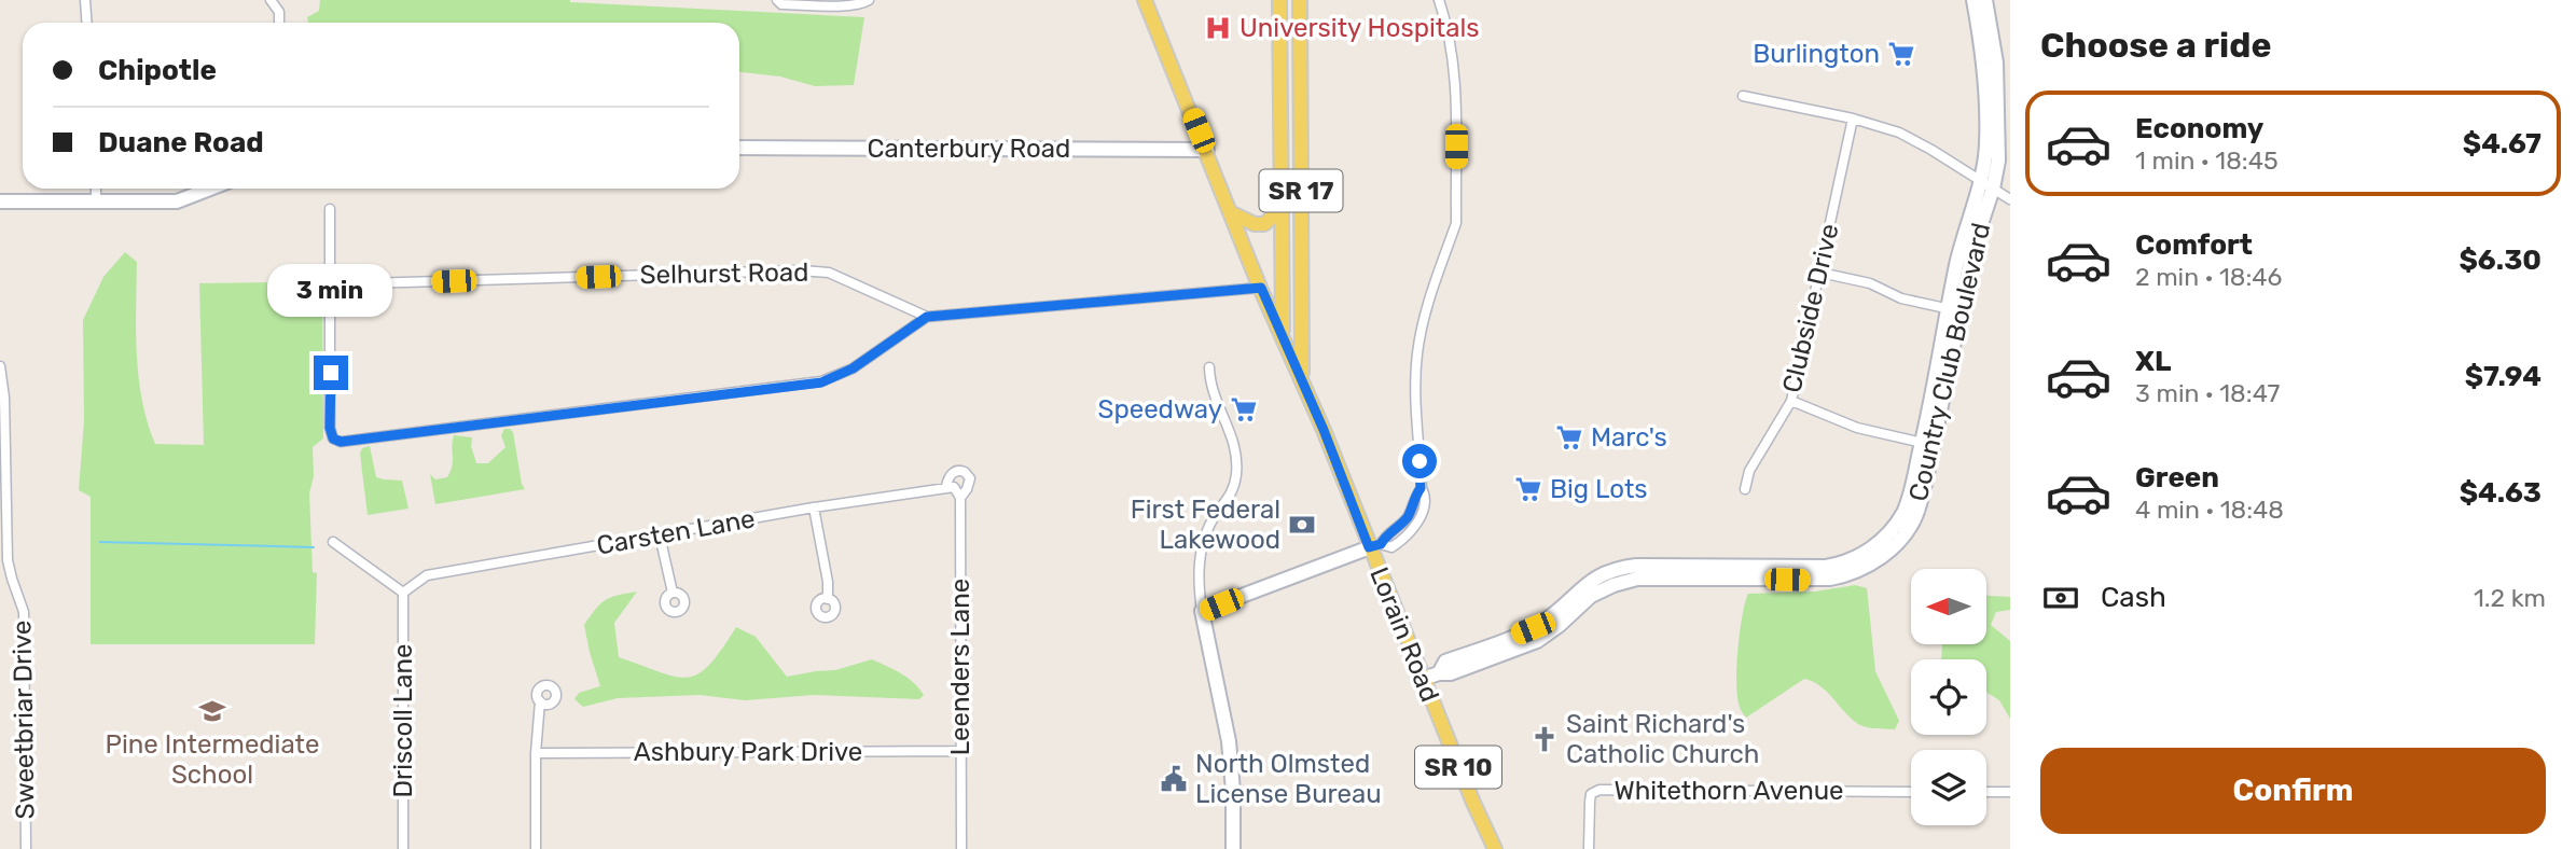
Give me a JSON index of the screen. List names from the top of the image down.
{
  "streets": {
    "main road": ["SR 17", "Lorain Road", "SR 10"],
    "street": [
      "Canterbury Road",
      "Selhurst Road",
      "Clubside Drive",
      "Country Club Boulevard",
      "Carsten Lane",
      "Leenders Lane",
      "Sweetbriar Drive",
      "Driscoll Lane",
      "Ashbury Park Drive",
      "Whitethorn Avenue"
    ]
  },
  "crossings": [
    ["Canterbury Road", "Lorain Road"],
    ["SR 17", "Lorain Road"],
    ["Country Club Boulevard", "Lorain Road"],
    ["Carsten Lane", "Leenders Lane"],
    ["Carsten Lane", "Driscoll Lane"],
    ["Leenders Lane", "Ashbury Park Drive"]
  ],
  "places": {
    "hospital": ["University Hospitals"],
    "supermarket": [
      "Burlington",
      "Speedway",
      "Marc's",
      "Big Lots"
    ],
    "bank": ["First Federal Lakewood"],
    "school or university": ["Pine Intermediate School"],
    "church": ["Saint Richard's Catholic Church"],
    "public building": ["North Olmsted License Bureau"]
  },
  "north": "left",
  "page": {
    "heading": "Choose a ride",
    "banner": ["Chipotle", "Duane Road"],
    "list": [
      {
        "name": "Economy",
        "note": "1 min · 18:45",
        "value": "$4.67"
      },
      {
        "name": "Comfort",
        "note": "2 min · 18:46",
        "value": "$6.30"
      },
      {
        "name": "XL",
        "note": "3 min · 18:47",
        "value": "$7.94"
      },
      {
        "name": "Green",
        "note": "4 min · 18:48",
        "value": "$4.63"
      }
    ],
    "bubble": "3 min",
    "pay": ["Cash", "1.2 km"],
    "buttons": "Confirm"
  }
}
